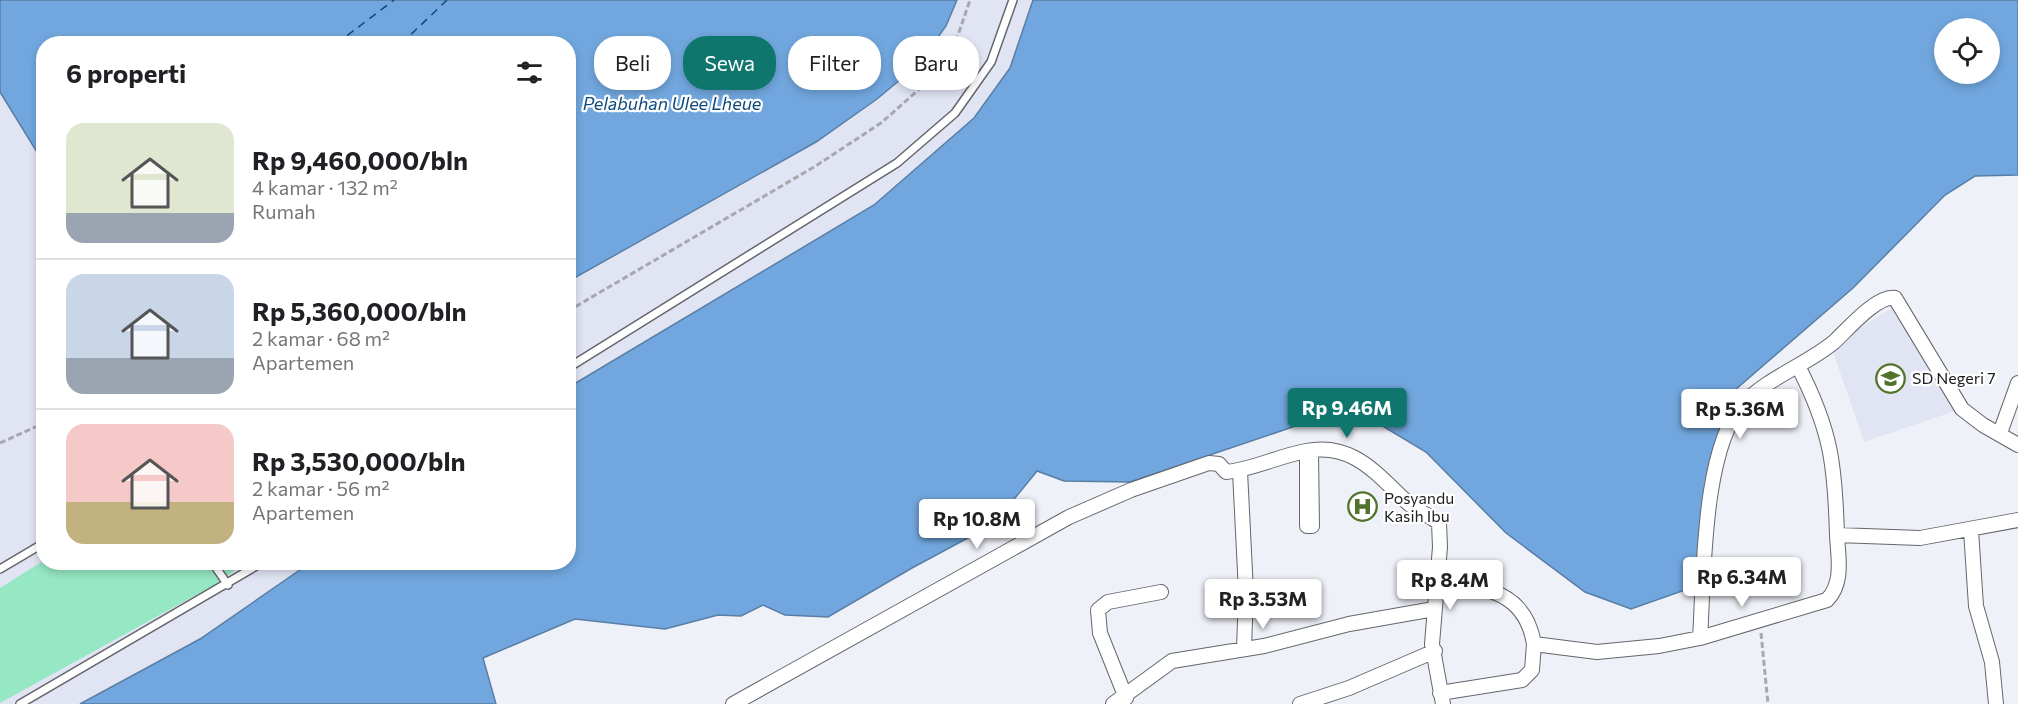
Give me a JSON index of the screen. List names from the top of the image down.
{
  "water": ["Pelabuhan Ulee Lheue"],
  "places": {
    "school or university": ["SD Negeri 7"],
    "hospital": ["Posyandu Kasih Ibu"]
  },
  "page": {
    "chip": [
      "Beli",
      "Sewa",
      "Filter",
      "Baru"
    ],
    "heading": "6 properti",
    "list": [
      {
        "name": "Rp 9,460,000/bln",
        "note": "4 kamar · 132 m² · Rumah"
      },
      {
        "name": "Rp 5,360,000/bln",
        "note": "2 kamar · 68 m² · Apartemen"
      },
      {
        "name": "Rp 3,530,000/bln",
        "note": "2 kamar · 56 m² · Apartemen"
      }
    ],
    "price": [
      "Rp 9.46M",
      "Rp 5.36M",
      "Rp 10.8M",
      "Rp 6.34M",
      "Rp 8.4M",
      "Rp 3.53M"
    ]
  }
}
